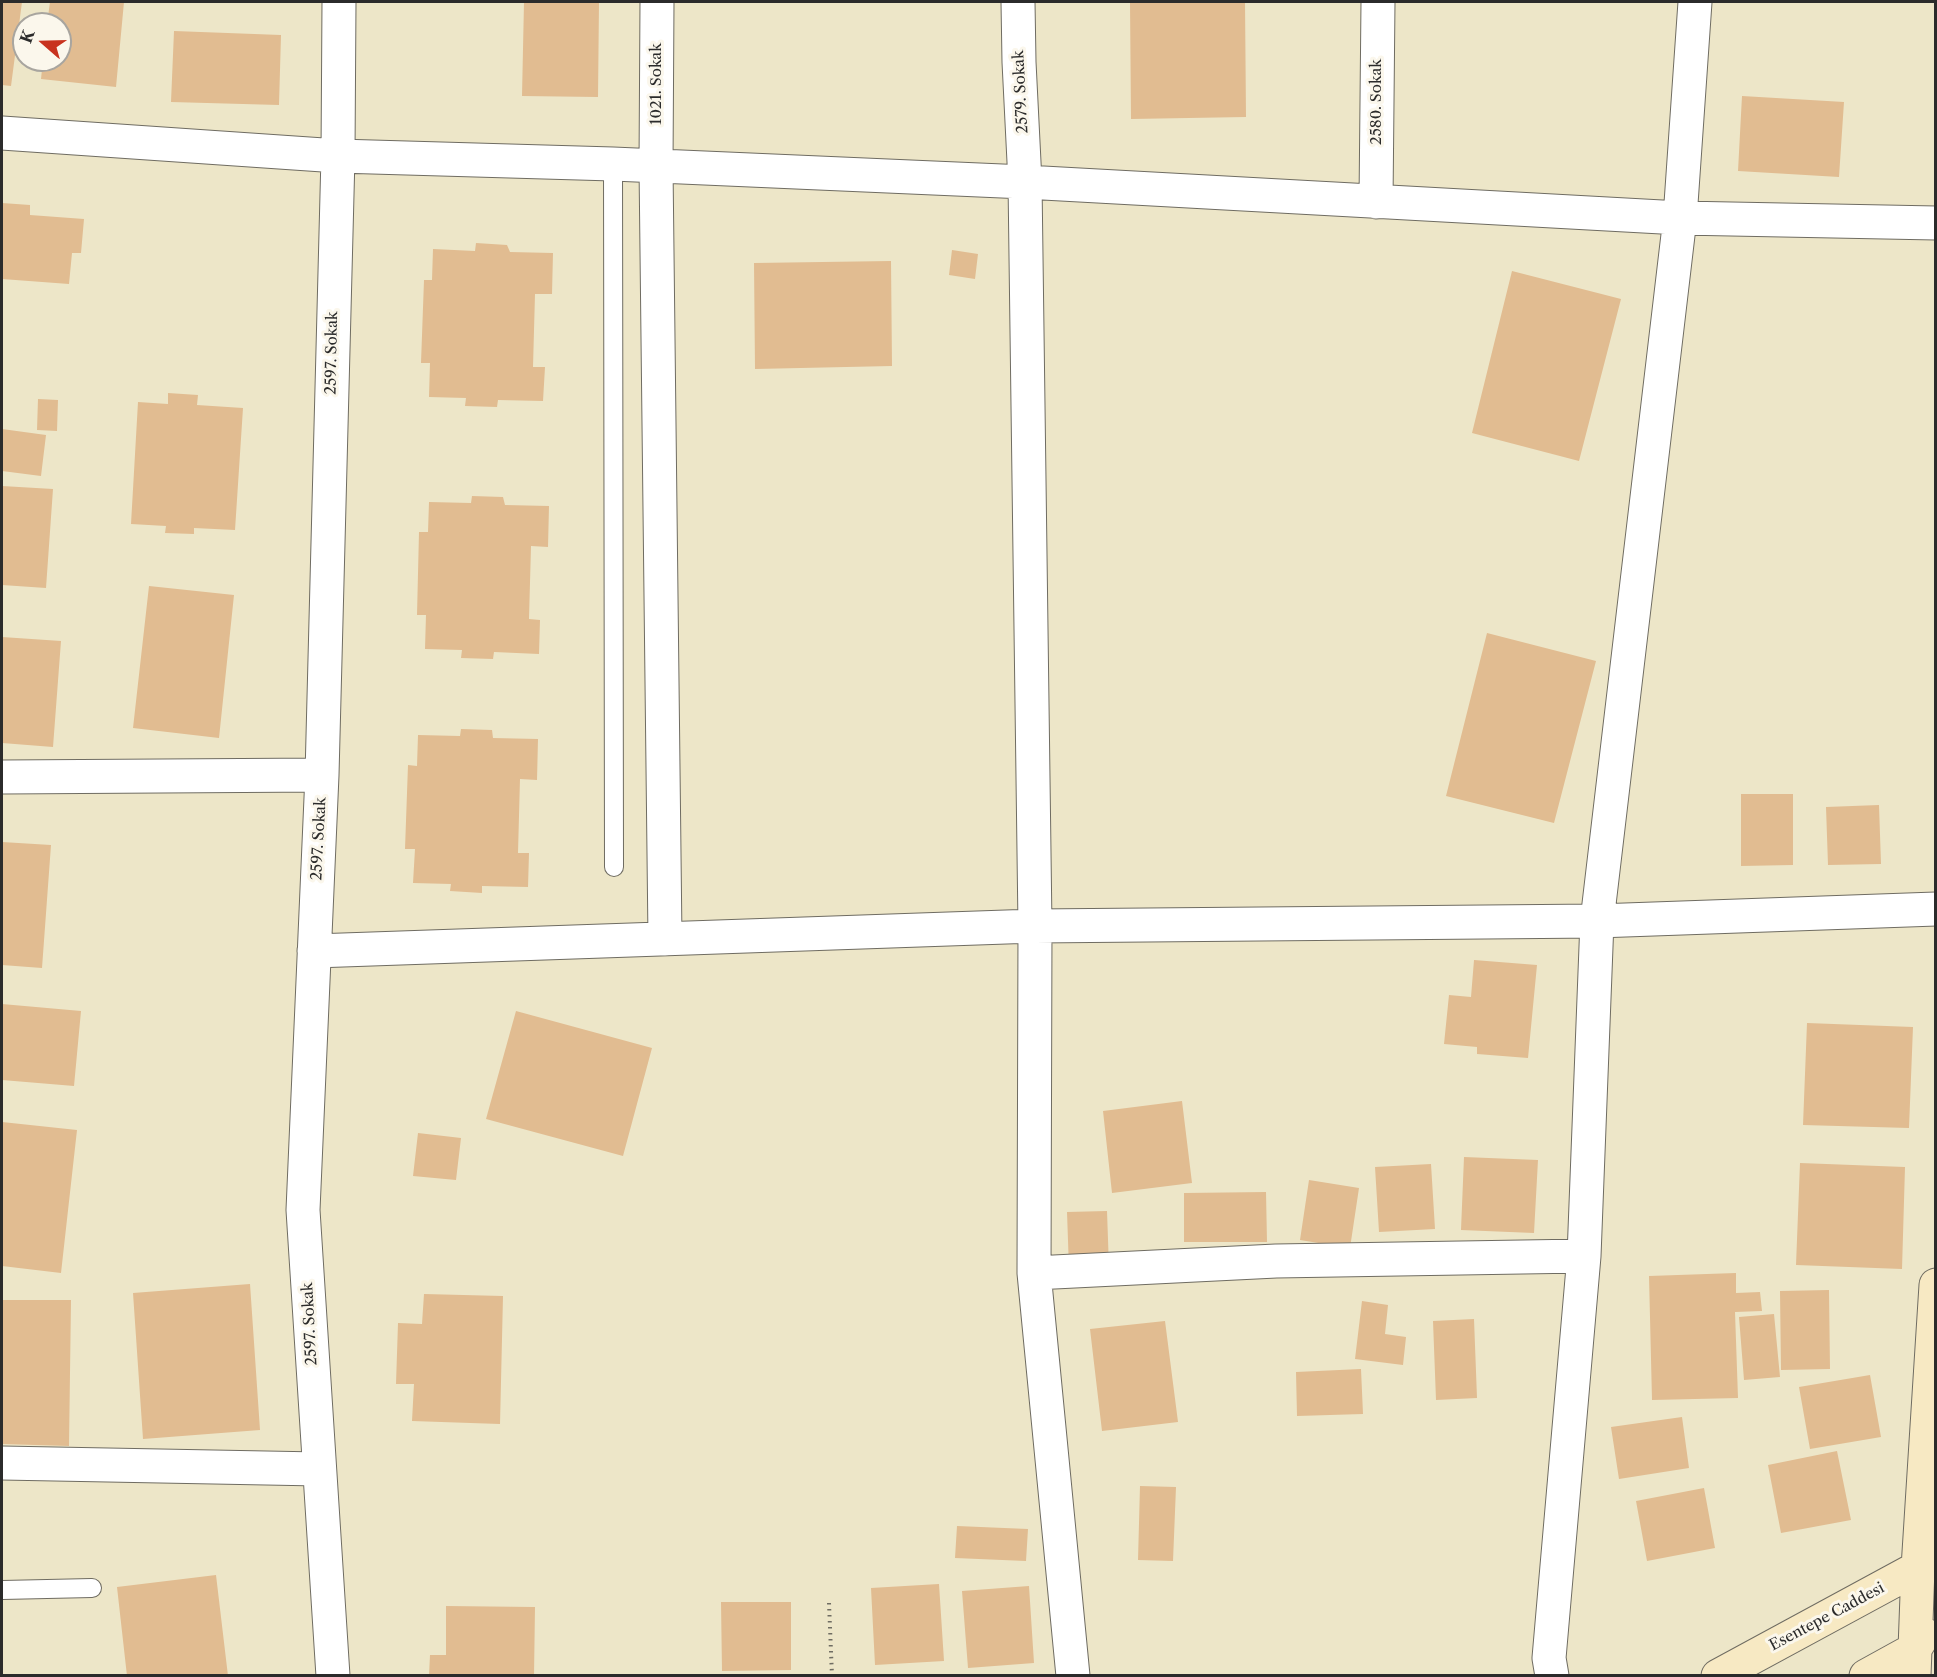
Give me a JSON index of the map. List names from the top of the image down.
{
  "streets": {
    "main road": ["Esentepe Caddesi"],
    "street": [
      "1021. Sokak",
      "2579. Sokak",
      "2580. Sokak",
      "2597. Sokak"
    ]
  },
  "north": "left"
}
